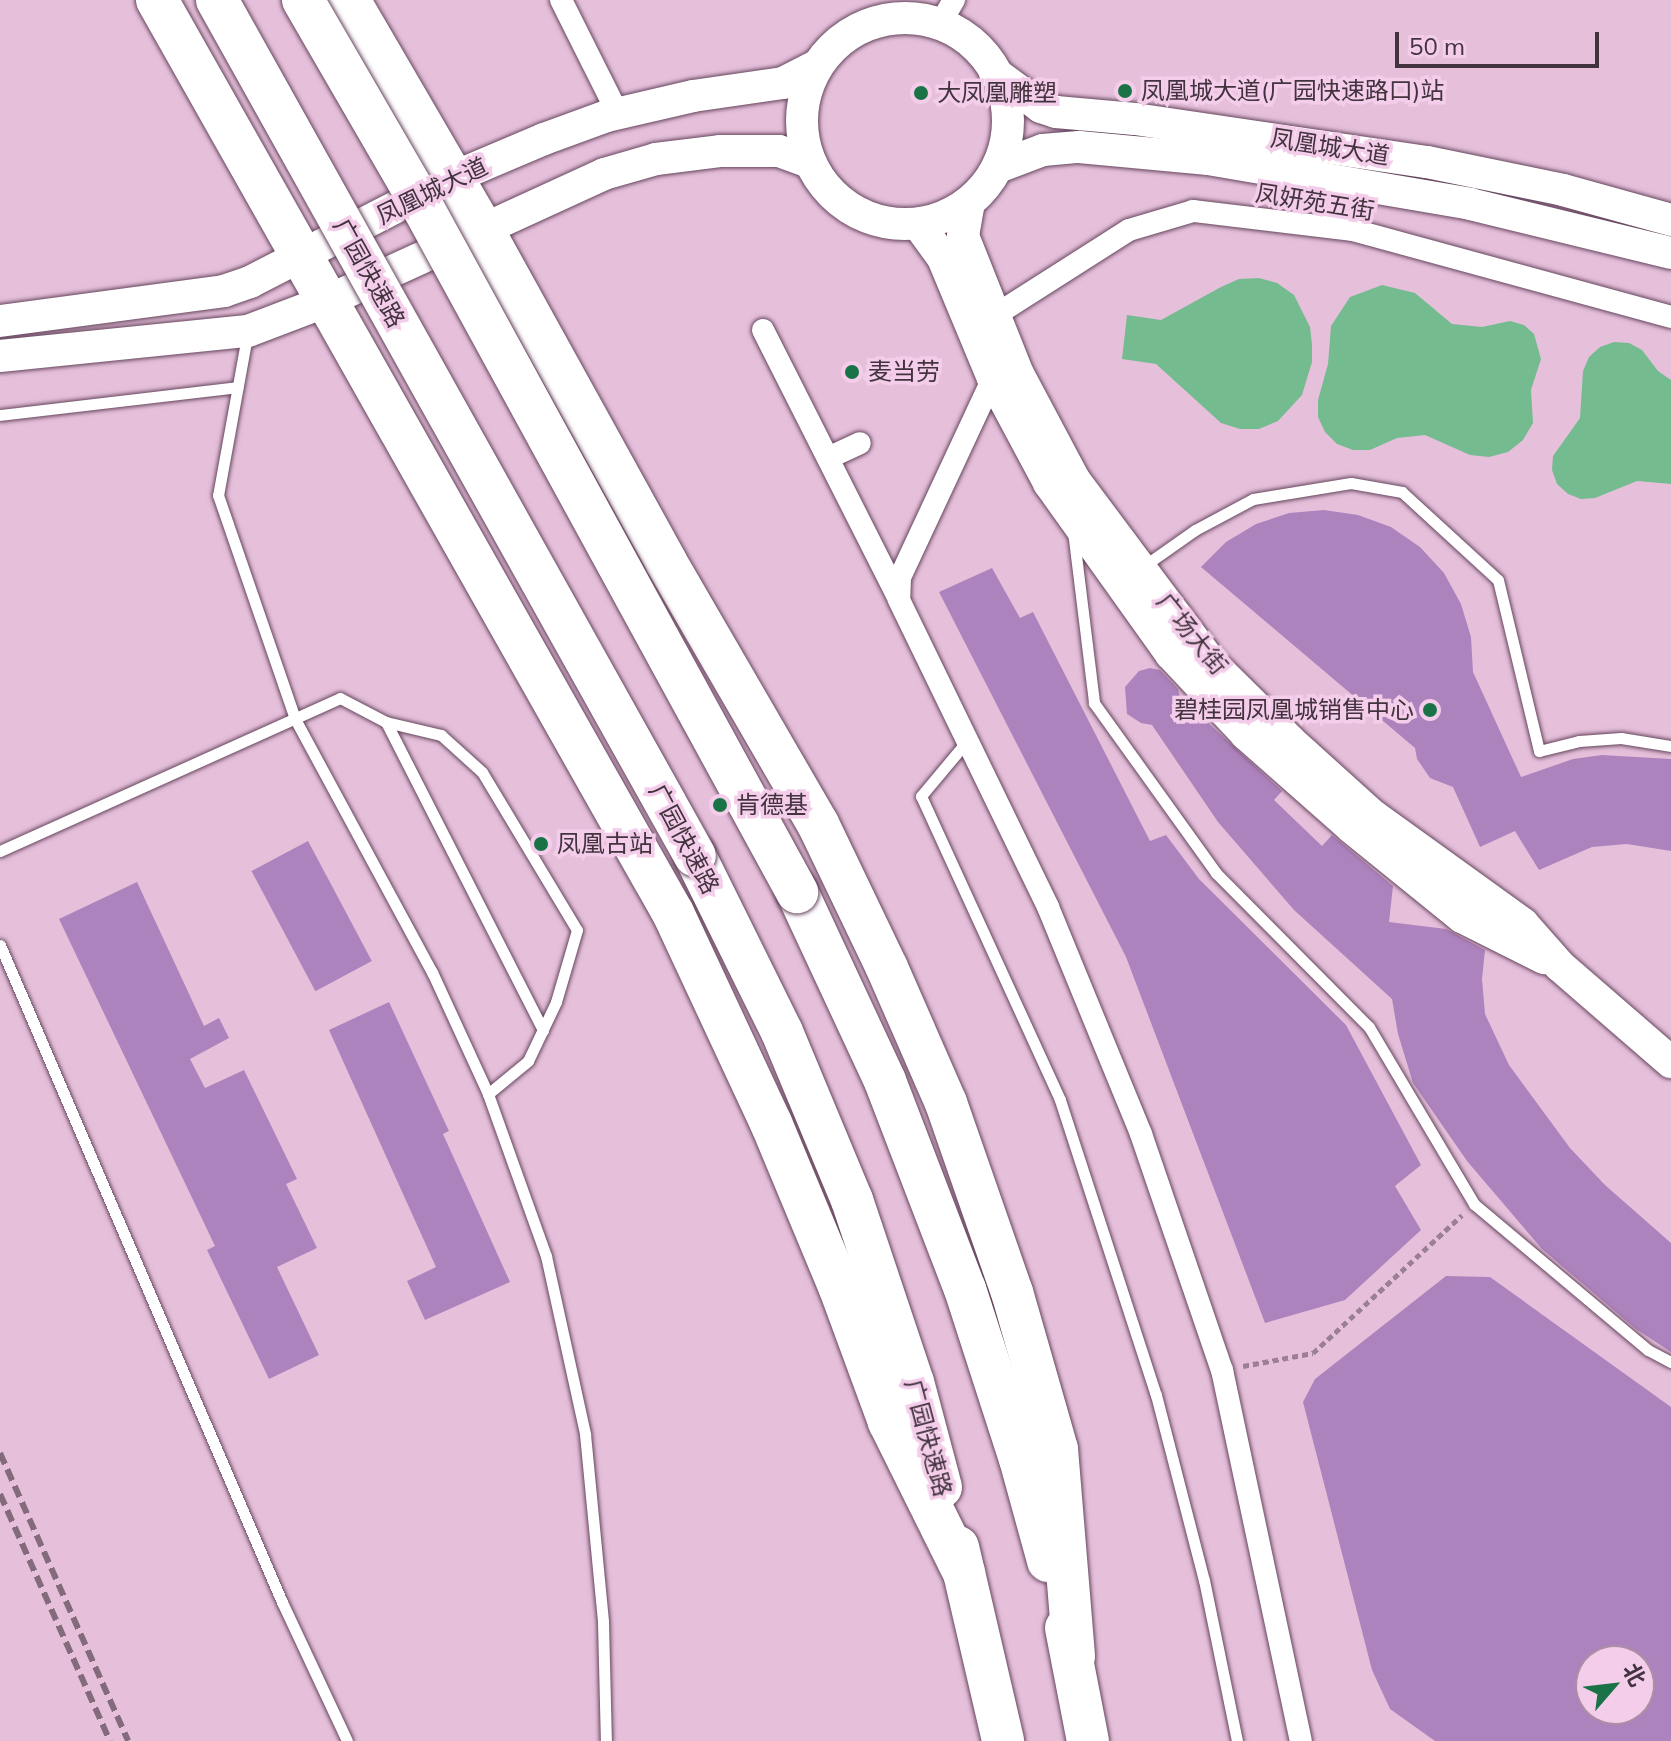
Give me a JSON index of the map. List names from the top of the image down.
{
  "streets": {
    "highway": ["广园快速路"],
    "main road": ["凤凰城大道", "广场大街"],
    "street": ["凤妍苑五街"]
  },
  "crossings": [
    ["凤凰城大道", "广场大街"],
    ["凤妍苑五街", "广场大街"]
  ],
  "places": [
    "凤凰城大道(广园快速路口)站",
    "大凤凰雕塑",
    "麦当劳",
    "碧桂园凤凰城销售中心",
    "肯德基",
    "凤凰古站"
  ],
  "scale_bar": "50 m",
  "north": "top right"
}
